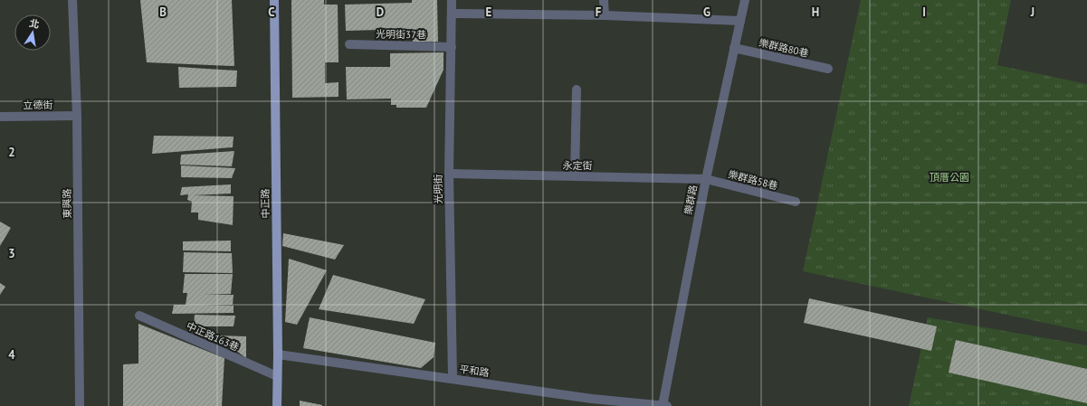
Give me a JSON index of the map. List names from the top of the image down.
{
  "streets": {
    "main road": ["中正路"],
    "street": [
      "光明街37巷",
      "樂群路80巷",
      "立德街",
      "永定街",
      "樂群路58巷",
      "光明街",
      "樂群路",
      "東興路",
      "中正路163巷",
      "平和路"
    ]
  },
  "crossings": [
    ["光明街37巷", "光明街"],
    ["樂群路80巷", "樂群路"],
    ["立德街", "東興路"],
    ["永定街", "樂群路58巷"],
    ["永定街", "光明街"],
    ["永定街", "樂群路"],
    ["樂群路58巷", "樂群路"],
    ["光明街", "平和路"],
    ["樂群路", "平和路"],
    ["中正路", "中正路163巷"],
    ["中正路", "平和路"]
  ],
  "parks": ["頂厝公園"],
  "north": "top",
  "grid": {
    "columns": [
      "B",
      "C",
      "D",
      "E",
      "F",
      "G",
      "H",
      "I",
      "J"
    ],
    "rows": ["2", "3", "4"]
  }
}
